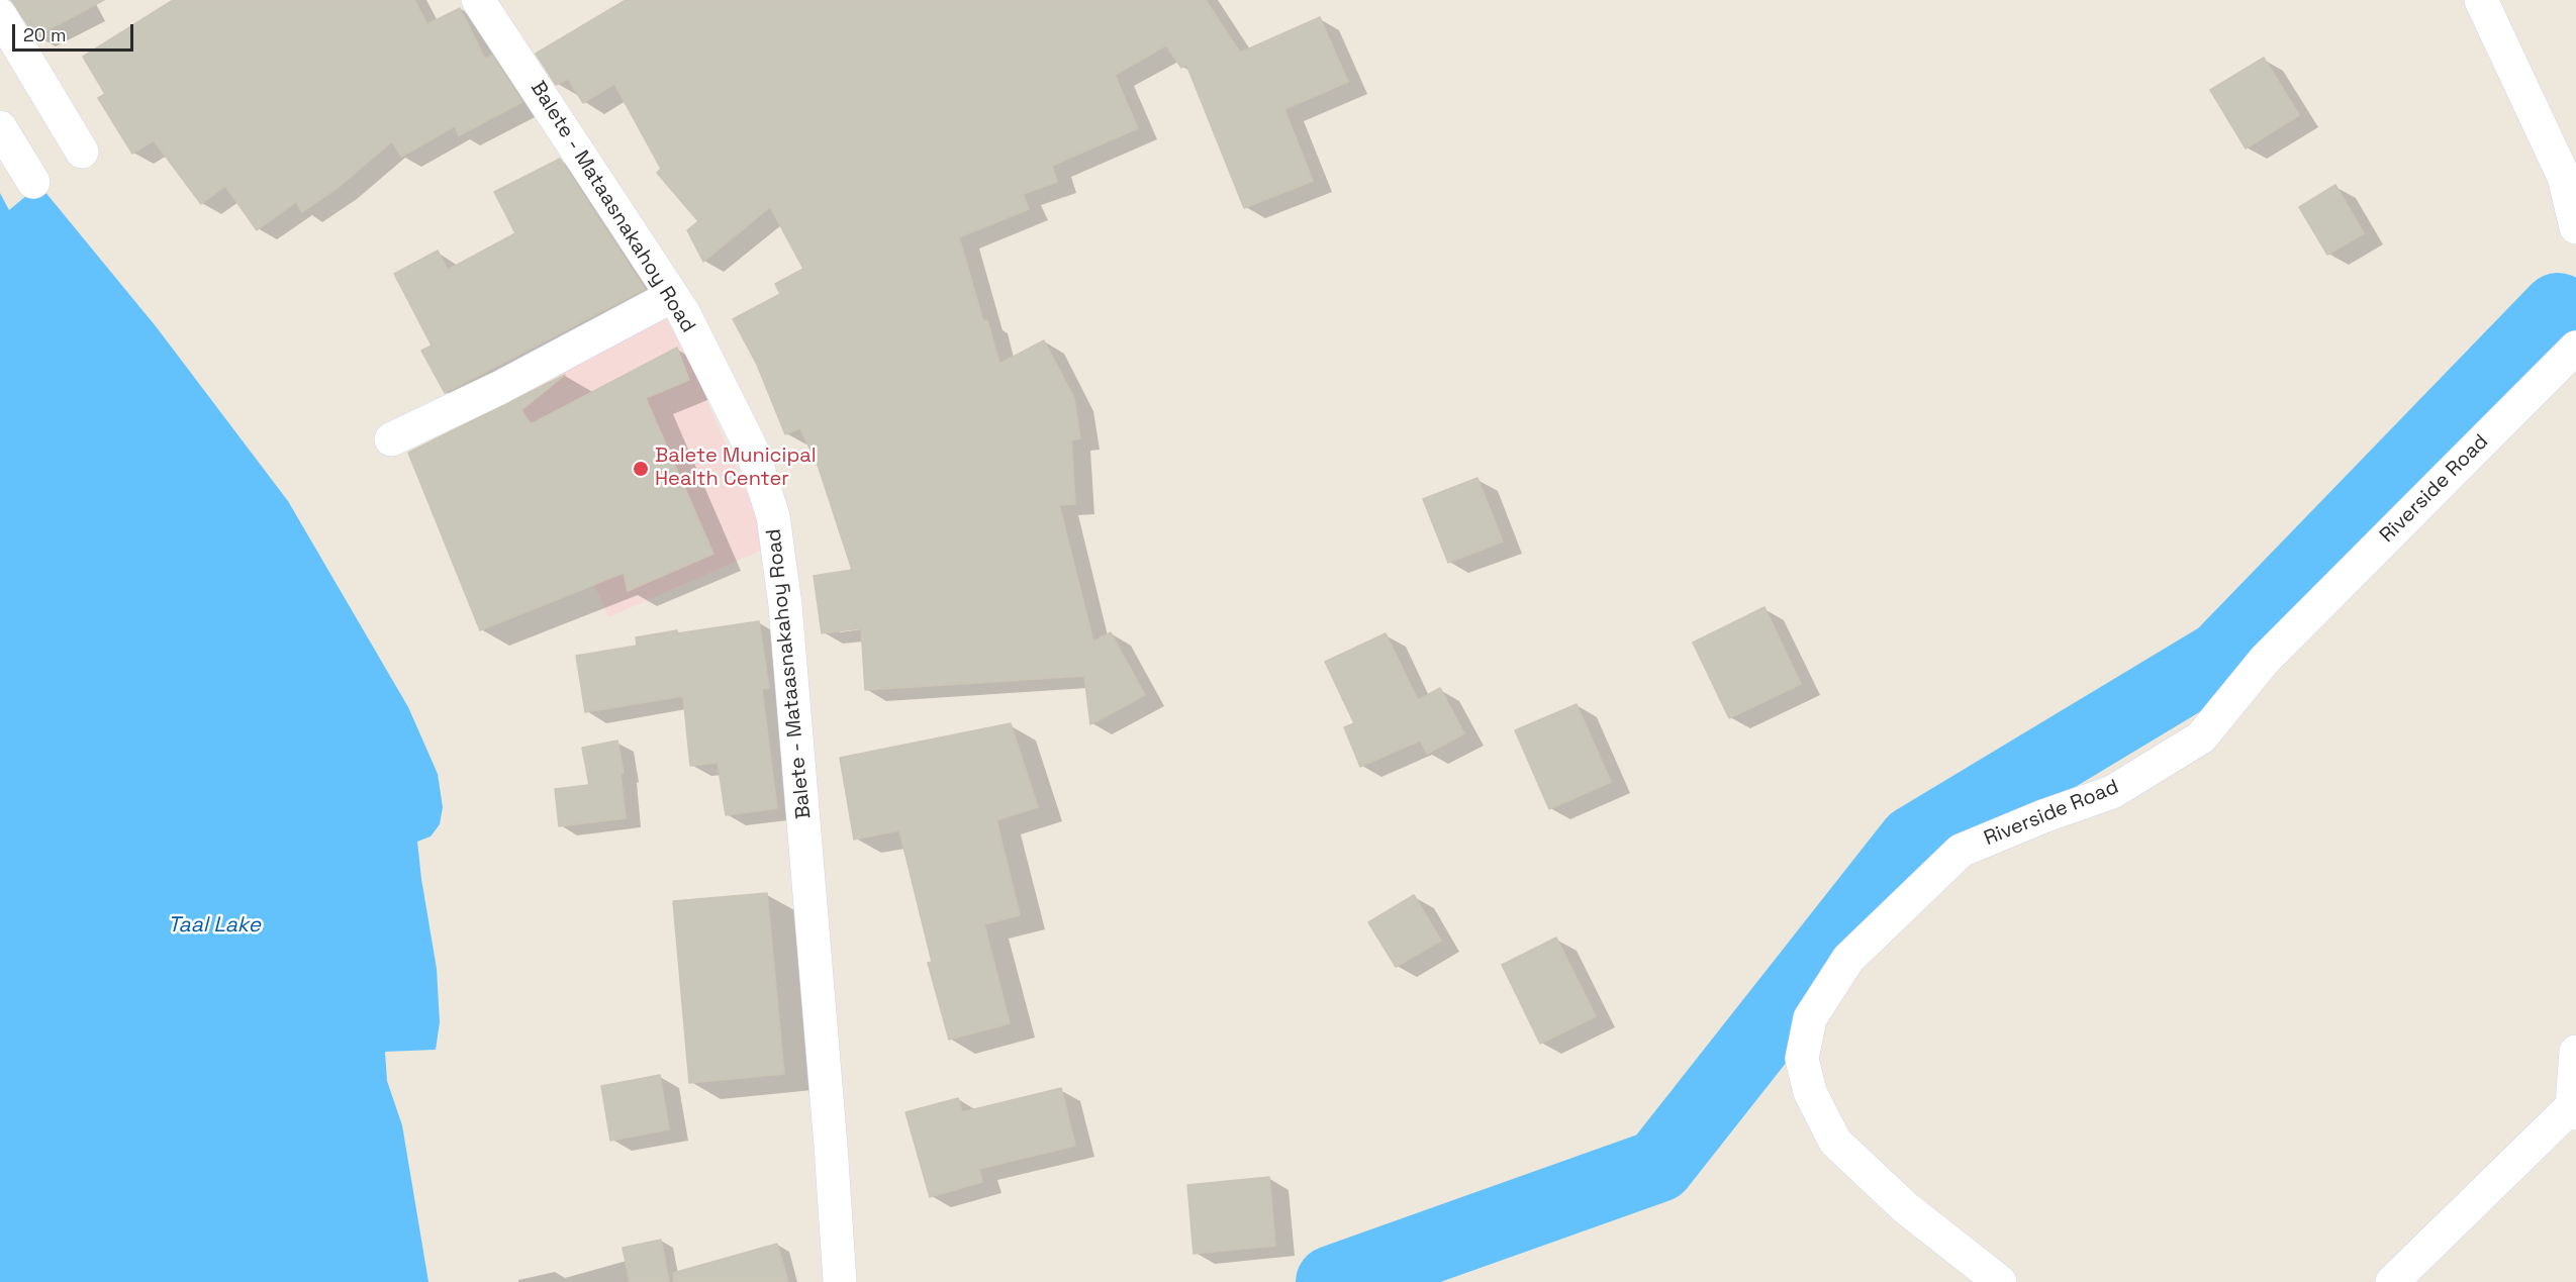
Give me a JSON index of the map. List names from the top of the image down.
{
  "streets": {
    "street": ["Balete - Mataasnakahoy Road", "Riverside Road"]
  },
  "water": ["Taal Lake"],
  "places": ["Balete Municipal Health Center"],
  "scale_bar": "20 m"
}
